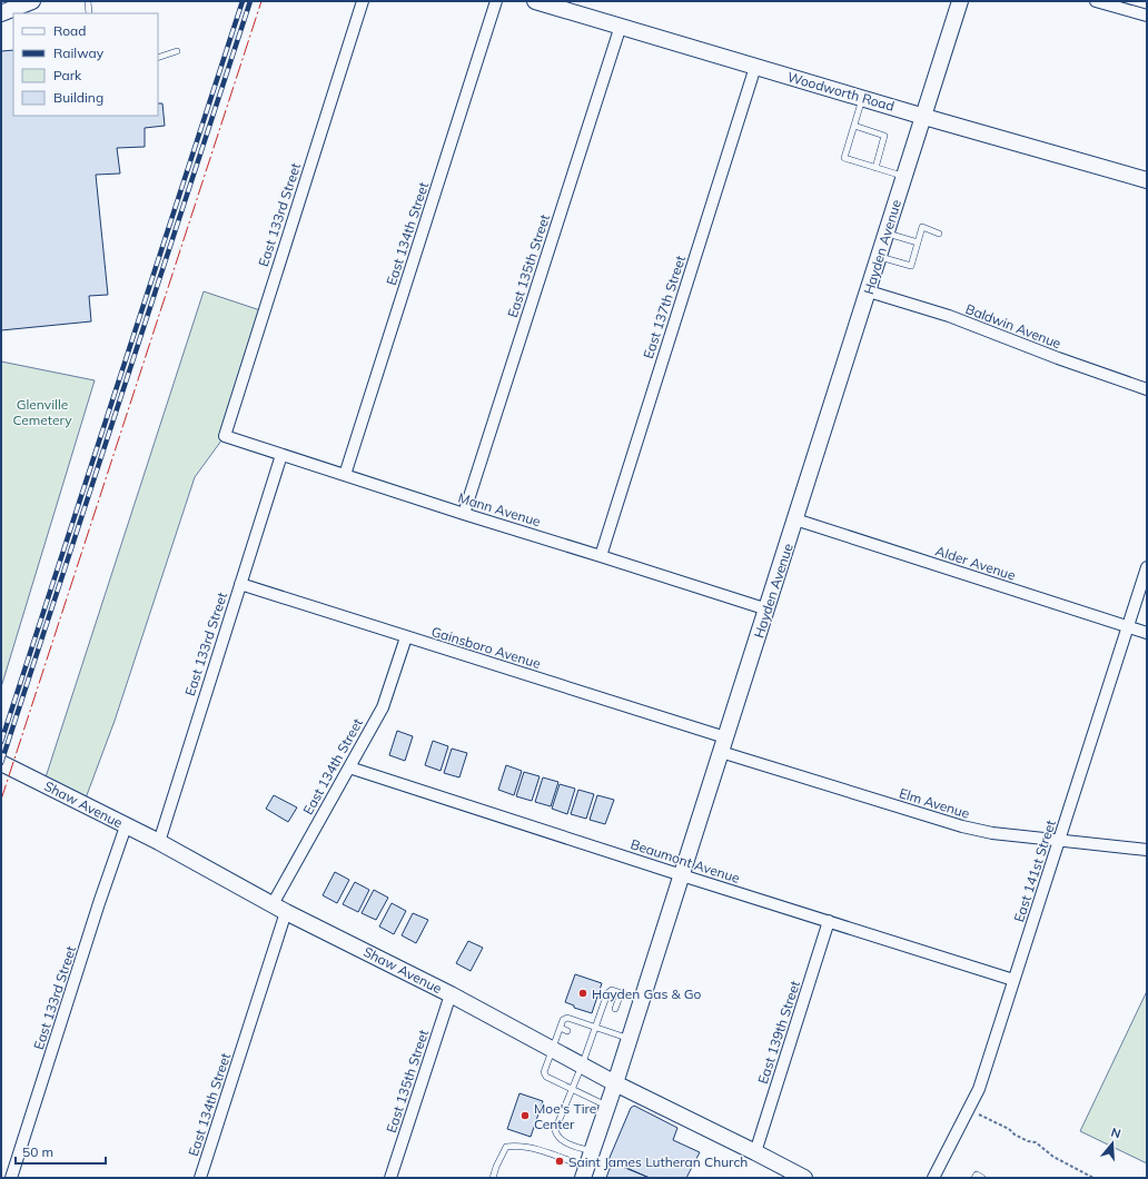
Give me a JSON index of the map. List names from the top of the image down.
{
  "streets": {
    "street": [
      "Woodworth Road",
      "East 133rd Street",
      "East 134th Street",
      "Hayden Avenue",
      "East 135th Street",
      "East 137th Street",
      "Baldwin Avenue",
      "Mann Avenue",
      "Alder Avenue",
      "Gainsboro Avenue",
      "Elm Avenue",
      "Shaw Avenue",
      "Beaumont Avenue",
      "East 141st Street",
      "East 139th Street"
    ]
  },
  "crossings": [
    ["Woodworth Road", "Hayden Avenue"],
    ["Woodworth Road", "East 135th Street"],
    ["Woodworth Road", "East 137th Street"],
    ["East 133rd Street", "Mann Avenue"],
    ["East 133rd Street", "Gainsboro Avenue"],
    ["East 133rd Street", "Shaw Avenue"],
    ["East 134th Street", "Mann Avenue"],
    ["East 134th Street", "Gainsboro Avenue"],
    ["East 134th Street", "Shaw Avenue"],
    ["East 134th Street", "Beaumont Avenue"],
    ["Hayden Avenue", "Baldwin Avenue"],
    ["Hayden Avenue", "Mann Avenue"],
    ["Hayden Avenue", "Alder Avenue"],
    ["Hayden Avenue", "Gainsboro Avenue"],
    ["Hayden Avenue", "Elm Avenue"],
    ["Hayden Avenue", "Shaw Avenue"],
    ["Hayden Avenue", "Beaumont Avenue"],
    ["East 135th Street", "Mann Avenue"],
    ["East 135th Street", "Shaw Avenue"],
    ["East 137th Street", "Mann Avenue"],
    ["Alder Avenue", "East 141st Street"],
    ["Gainsboro Avenue", "Elm Avenue"],
    ["Elm Avenue", "East 141st Street"],
    ["Shaw Avenue", "East 139th Street"],
    ["Beaumont Avenue", "East 141st Street"],
    ["Beaumont Avenue", "East 139th Street"]
  ],
  "parks": ["Glenville Cemetery"],
  "places": ["Hayden Gas & Go", "Moe's Tire Center", "Saint James Lutheran Church"],
  "legend": [
    "Road",
    "Railway",
    "Park",
    "Building"
  ],
  "scale_bar": "50 m",
  "north": "top"
}
